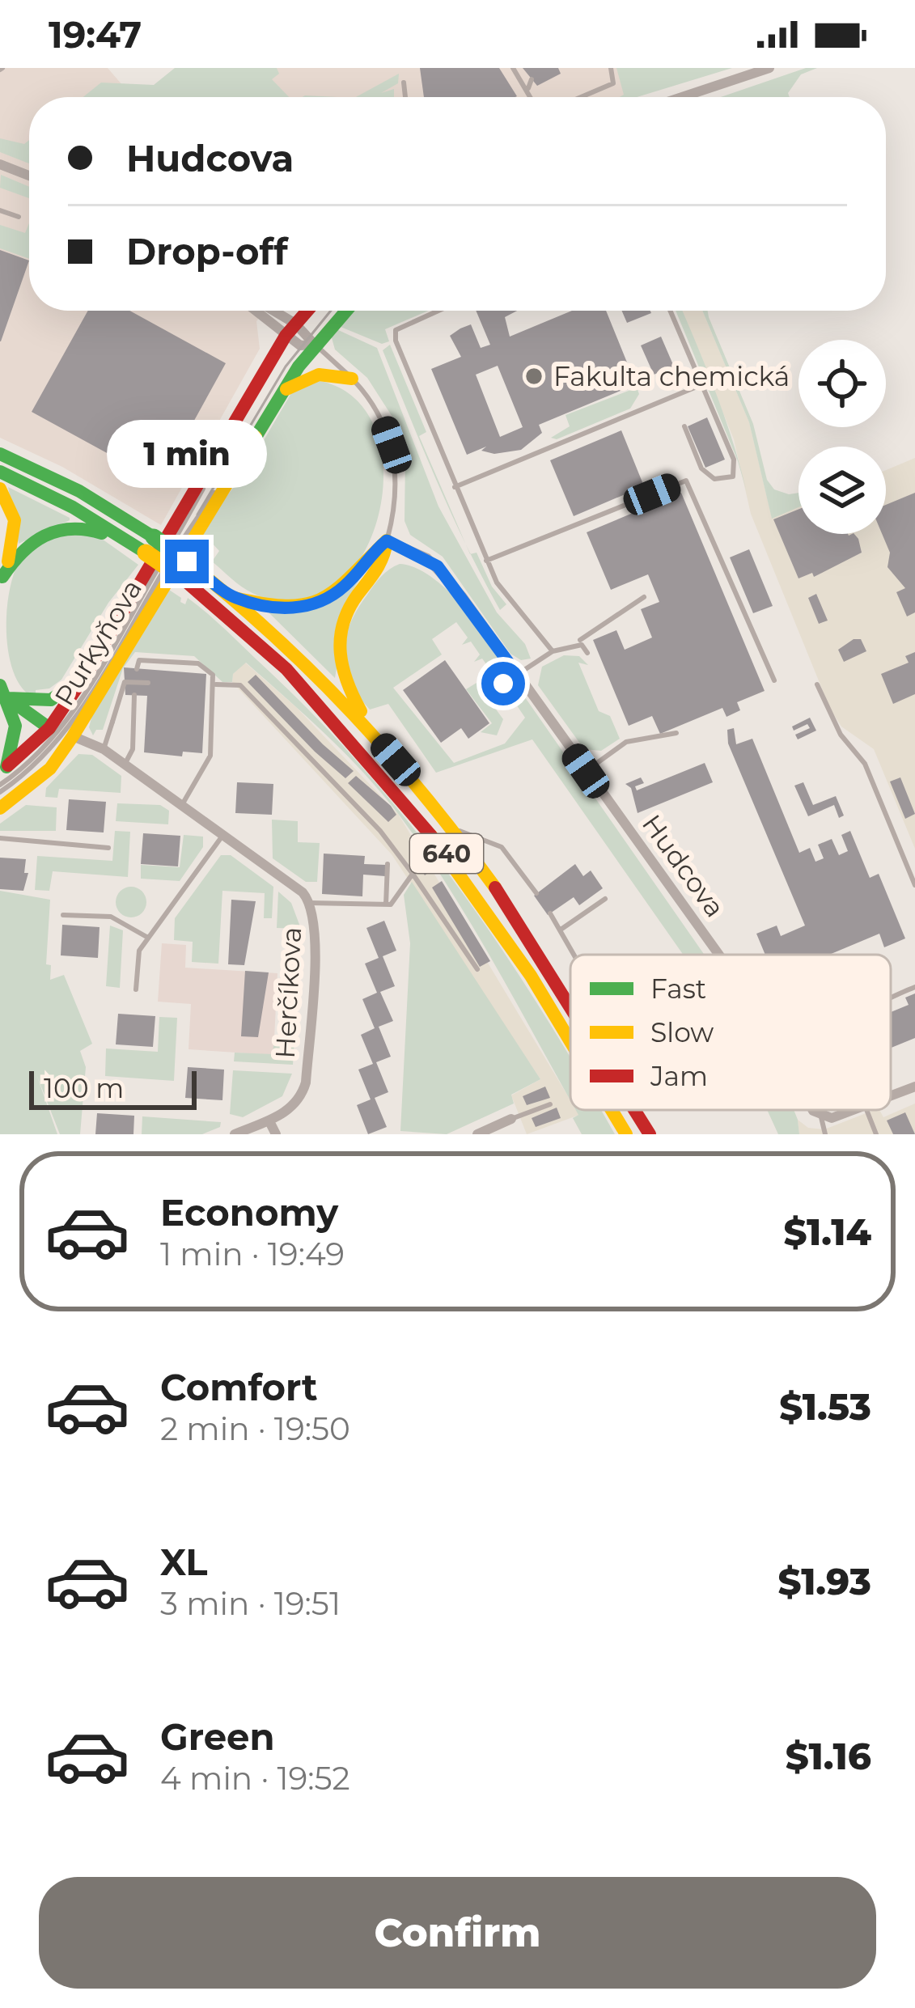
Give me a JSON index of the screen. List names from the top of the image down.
{
  "streets": {
    "main road": ["Purkyňova", "640"],
    "street": ["Hudcova", "Herčíkova"]
  },
  "crossings": [
    ["Purkyňova", "Herčíkova"]
  ],
  "places": ["Fakulta chemická"],
  "legend": ["Fast", "Slow", "Jam"],
  "scale_bar": "100 m",
  "page": {
    "status": "19:47",
    "banner": ["Hudcova", "Drop-off"],
    "bubble": "1 min",
    "scale": "100 m",
    "list": [
      {
        "name": "Economy",
        "note": "1 min · 19:49",
        "value": "$1.14"
      },
      {
        "name": "Comfort",
        "note": "2 min · 19:50",
        "value": "$1.53"
      },
      {
        "name": "XL",
        "note": "3 min · 19:51",
        "value": "$1.93"
      },
      {
        "name": "Green",
        "note": "4 min · 19:52",
        "value": "$1.16"
      }
    ],
    "buttons": "Confirm"
  }
}
